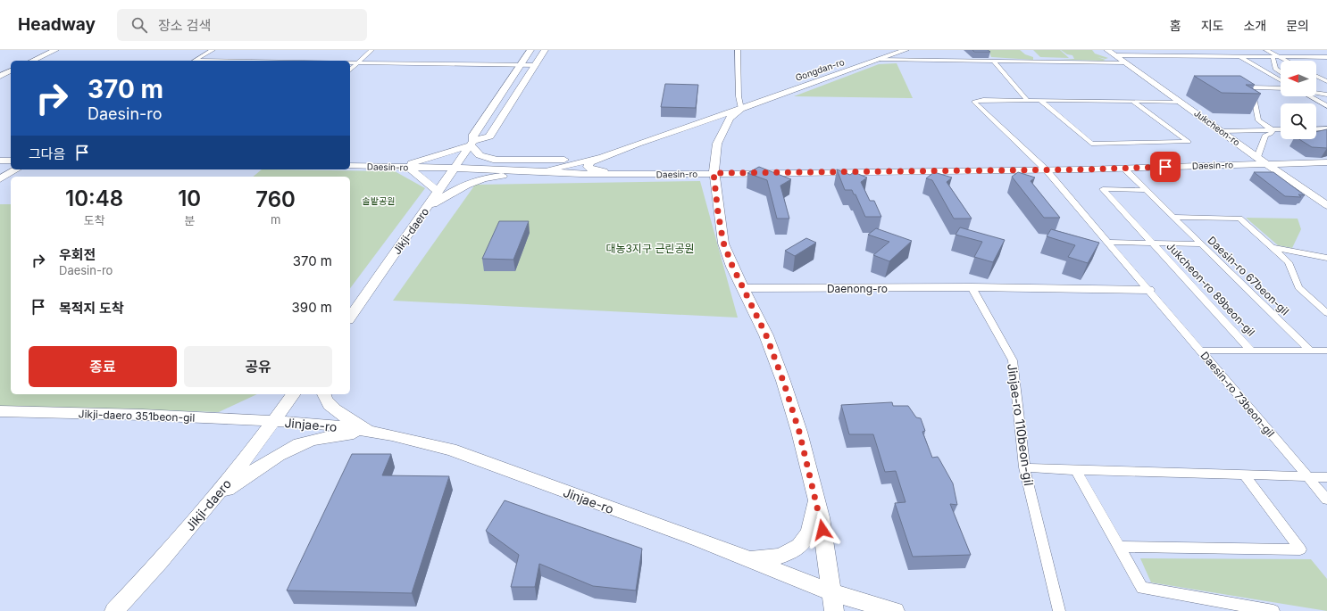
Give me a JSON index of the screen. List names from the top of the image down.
{
  "streets": {
    "street": [
      "Gongdan-ro",
      "Jukcheon-ro",
      "Daesin-ro",
      "Jikji-daero",
      "Daesin-ro 67beon-gil",
      "Daenong-ro",
      "Jukcheon-ro 89beon-gil",
      "Daesin-ro 73beon-gil",
      "Jikji-daero 351beon-gil",
      "Jinjae-ro",
      "Jinjae-ro 110beon-gil"
    ]
  },
  "crossings": [
    ["Jukcheon-ro", "Daesin-ro"],
    ["Daesin-ro", "Jikji-daero"],
    ["Daesin-ro", "Daesin-ro 67beon-gil"],
    ["Daesin-ro", "Daesin-ro 73beon-gil"],
    ["Jikji-daero", "Jikji-daero 351beon-gil"],
    ["Jikji-daero", "Jinjae-ro"],
    ["Daesin-ro 67beon-gil", "Jukcheon-ro 89beon-gil"],
    ["Daenong-ro", "Jinjae-ro 110beon-gil"],
    ["Jukcheon-ro 89beon-gil", "Daesin-ro 73beon-gil"],
    ["Jikji-daero 351beon-gil", "Jinjae-ro"]
  ],
  "parks": ["솔밭공원", "대농3지구 근린공원"],
  "north": "left",
  "page": {
    "header": "Headway",
    "search": "장소 검색",
    "nav": [
      "홈",
      "지도",
      "소개",
      "문의"
    ],
    "turn": ["370 m", "Daesin-ro"],
    "then": "그다음",
    "eta": [
      "10:48",
      "도착",
      "10",
      "분",
      "760",
      "m"
    ],
    "list": [
      {
        "name": "우회전",
        "note": "Daesin-ro",
        "value": "370 m"
      },
      {
        "name": "목적지 도착",
        "value": "390 m"
      }
    ],
    "buttons": ["종료", "공유"]
  }
}
